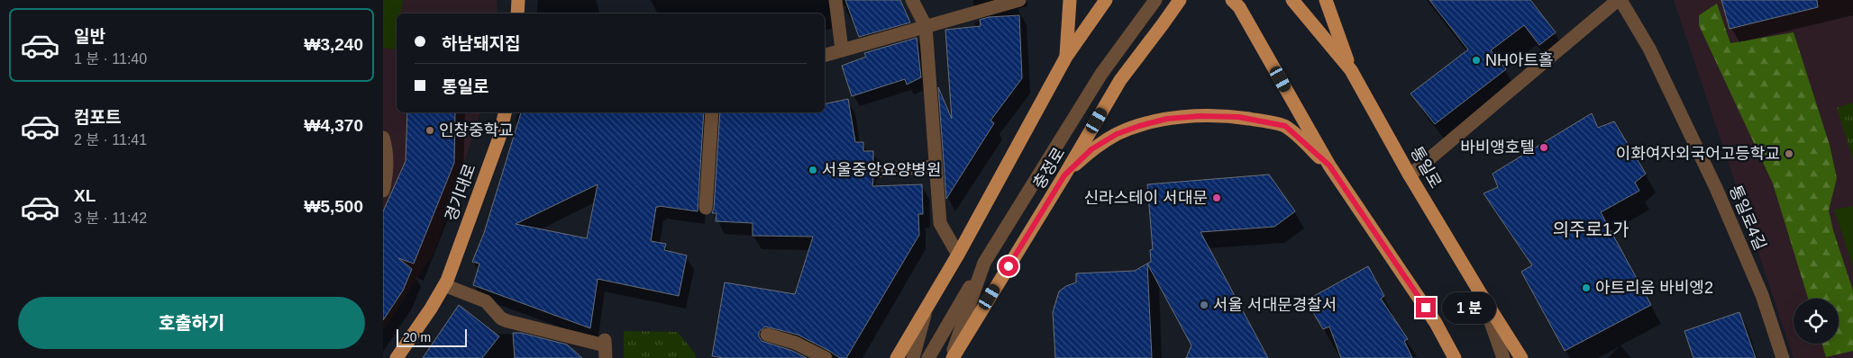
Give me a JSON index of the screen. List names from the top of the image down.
{
  "streets": {
    "main road": ["통일로", "충정로", "경기대로"],
    "street": ["통일로4길"]
  },
  "districts": ["의주로1가"],
  "places": [
    "NH아트홀",
    "인창중학교",
    "바비앵호텔",
    "이화여자외국어고등학교",
    "서울중앙요양병원",
    "신라스테이 서대문",
    "아트리움 바비엥2",
    "서울 서대문경찰서"
  ],
  "scale_bar": "20 m",
  "page": {
    "list": [
      {
        "name": "일반",
        "note": "1 분 · 11:40",
        "value": "₩3,240"
      },
      {
        "name": "컴포트",
        "note": "2 분 · 11:41",
        "value": "₩4,370"
      },
      {
        "name": "XL",
        "note": "3 분 · 11:42",
        "value": "₩5,500"
      }
    ],
    "banner": ["하남돼지집", "통일로"],
    "buttons": "호출하기",
    "bubble": "1 분",
    "scale": "20 m"
  }
}
